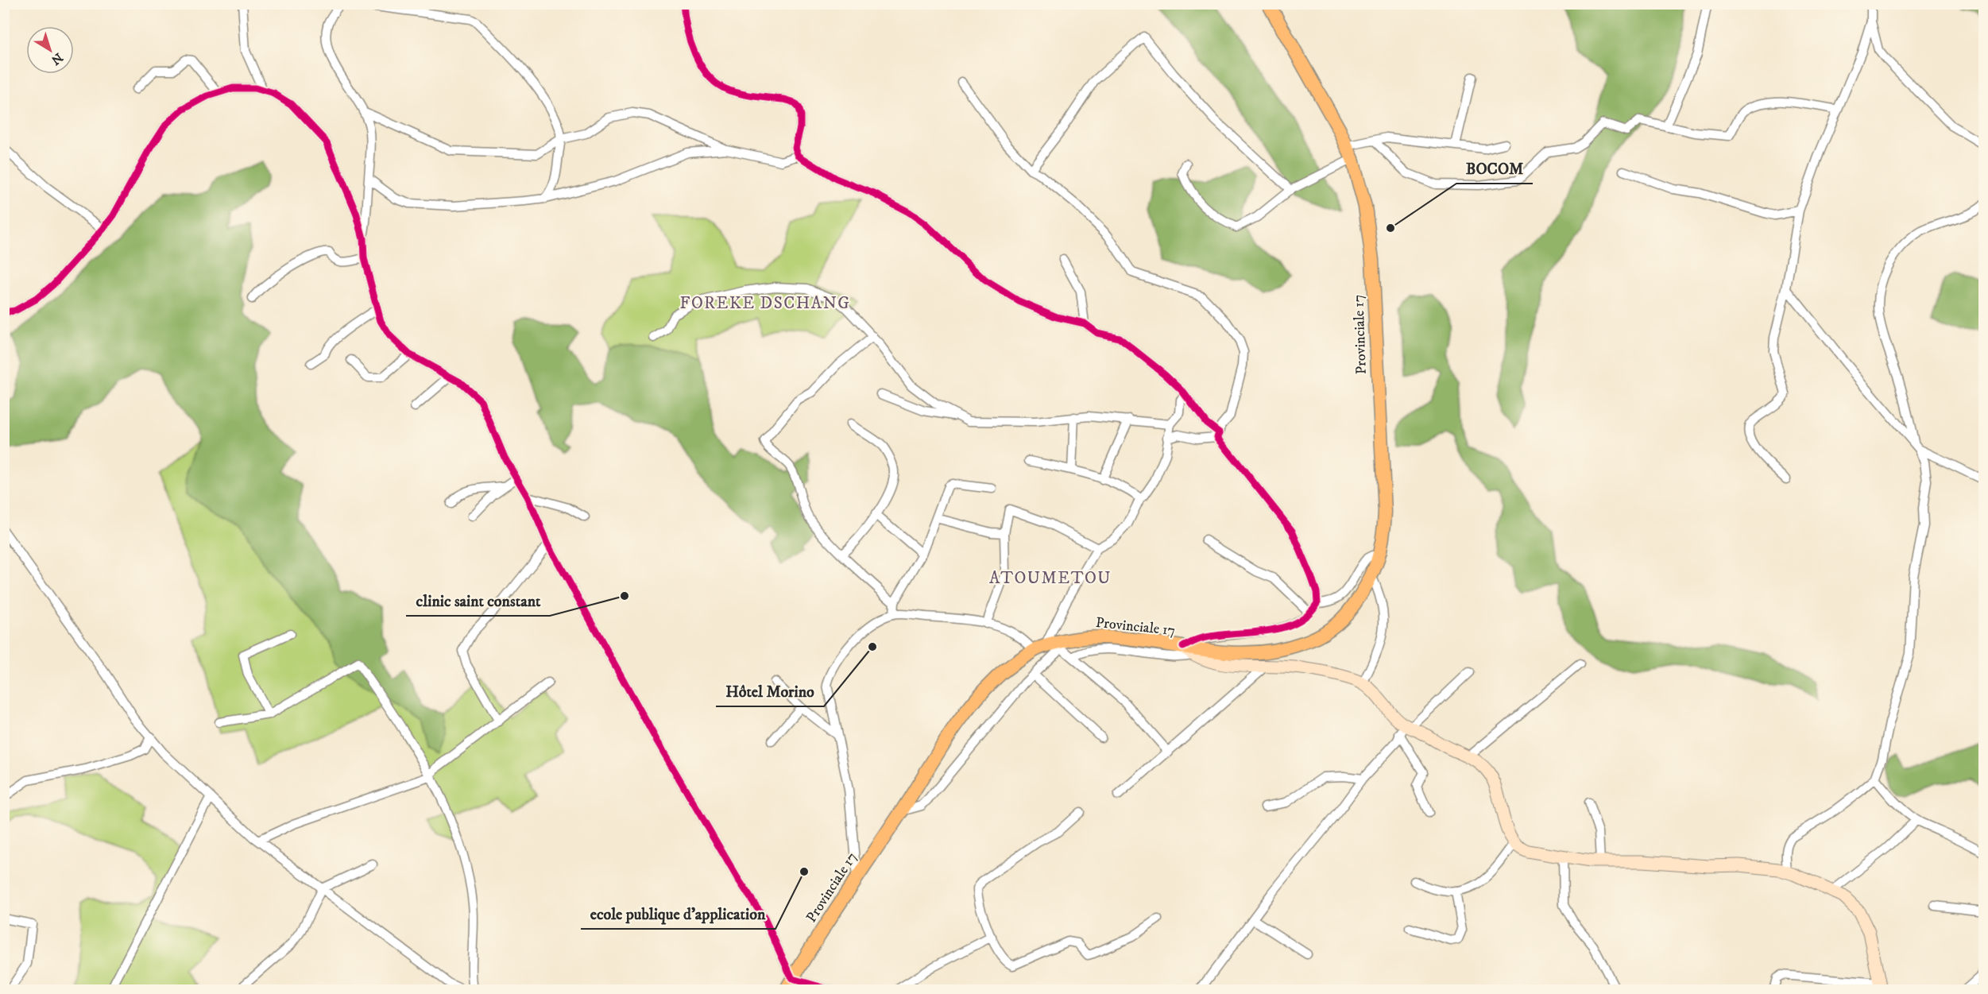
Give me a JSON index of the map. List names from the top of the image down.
{
  "streets": {
    "main road": ["Provinciale 17"]
  },
  "districts": ["FOREKE DSCHANG", "ATOUMETOU"],
  "places": [
    "BOCOM",
    "clinic saint constant",
    "Hôtel Morino",
    "ecole publique d'application"
  ],
  "north": "bottom right"
}
